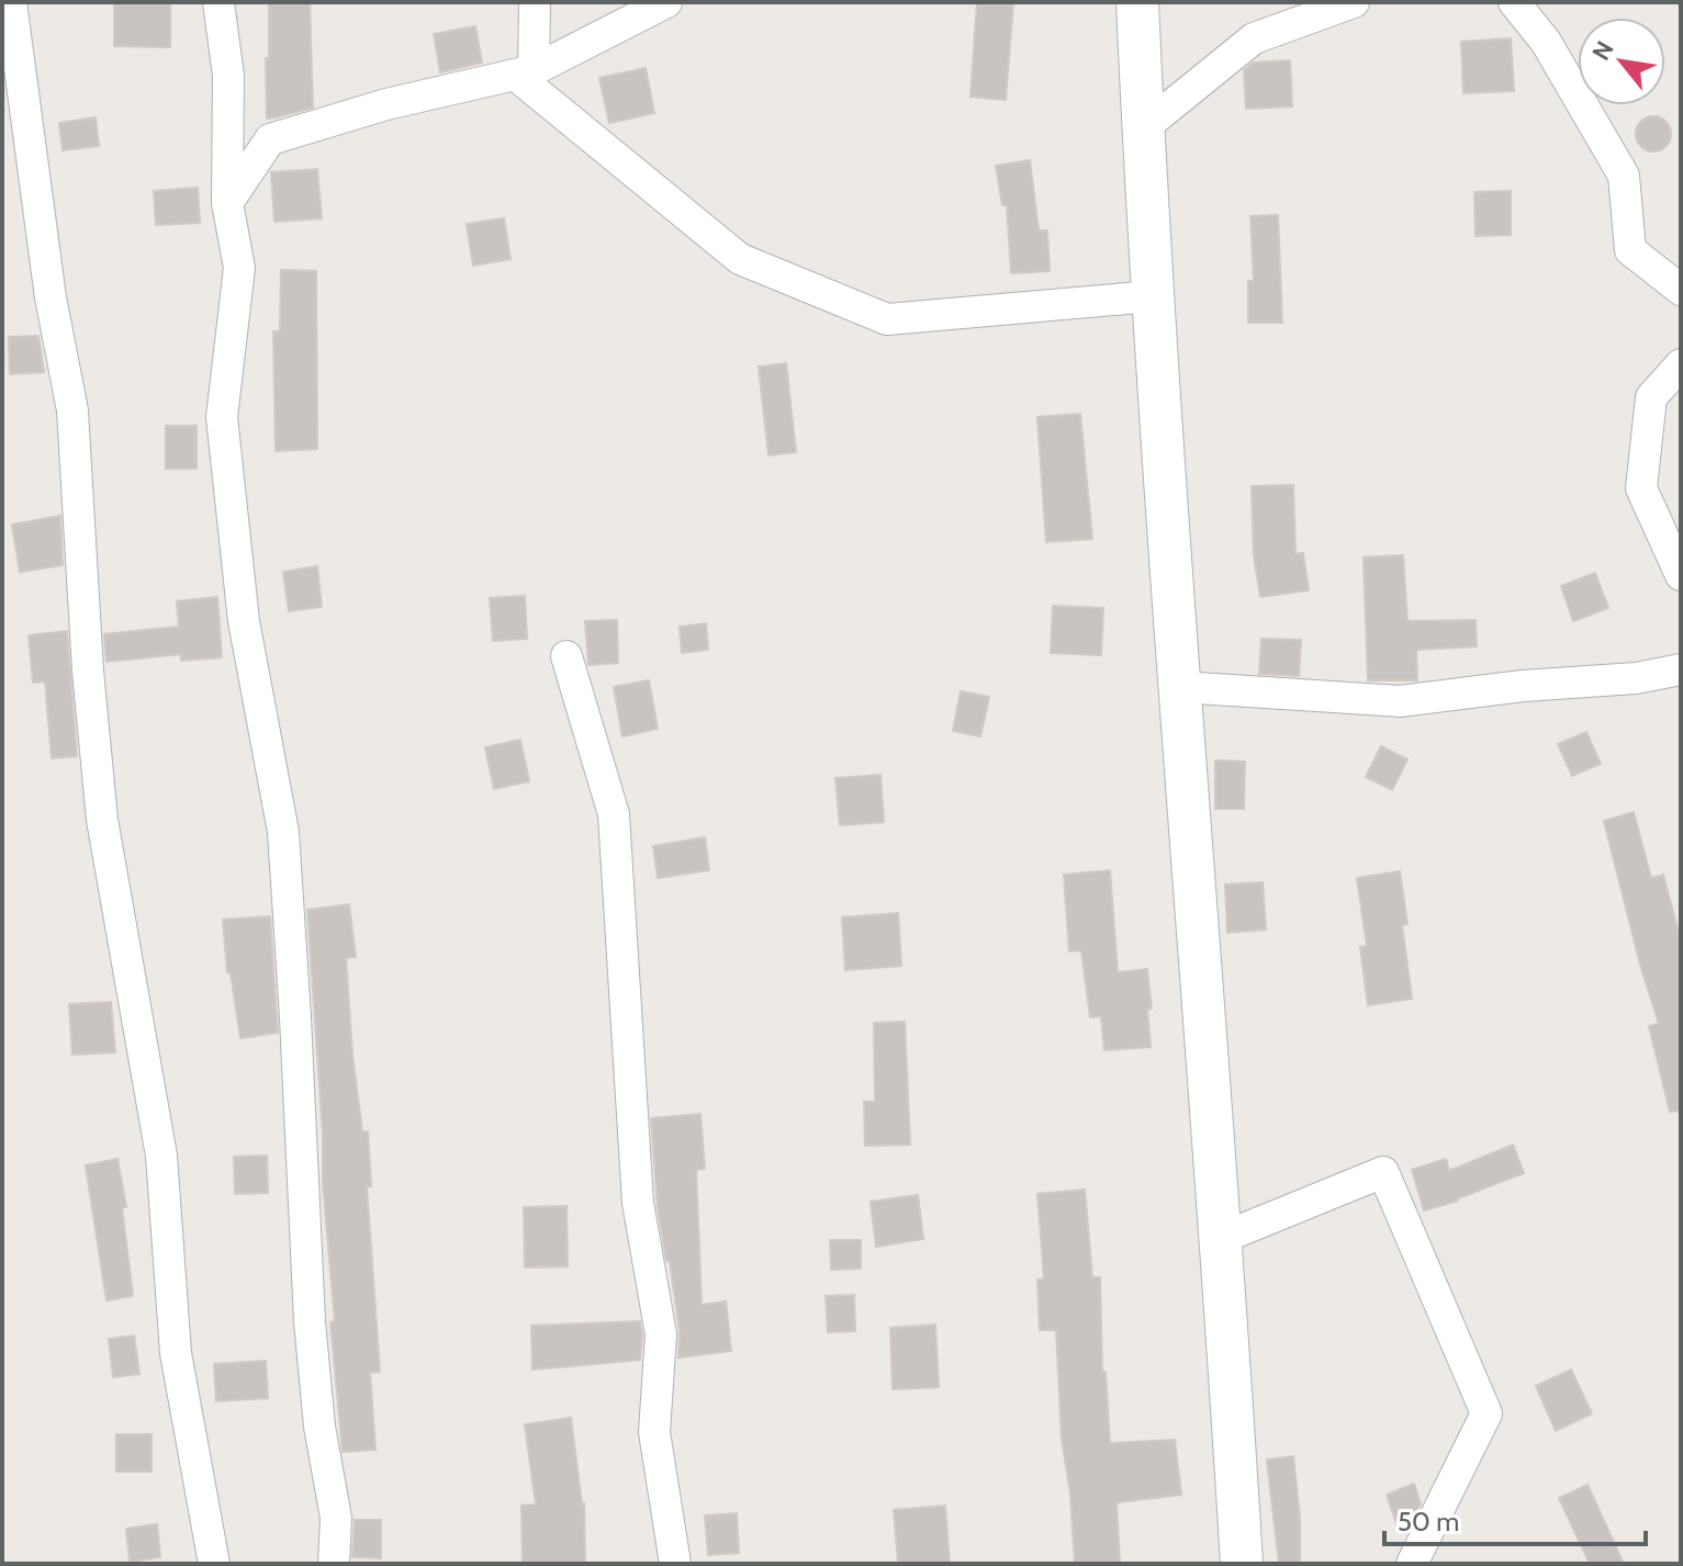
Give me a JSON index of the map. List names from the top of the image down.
{
  "scale_bar": "50 m",
  "north": "top left"
}
